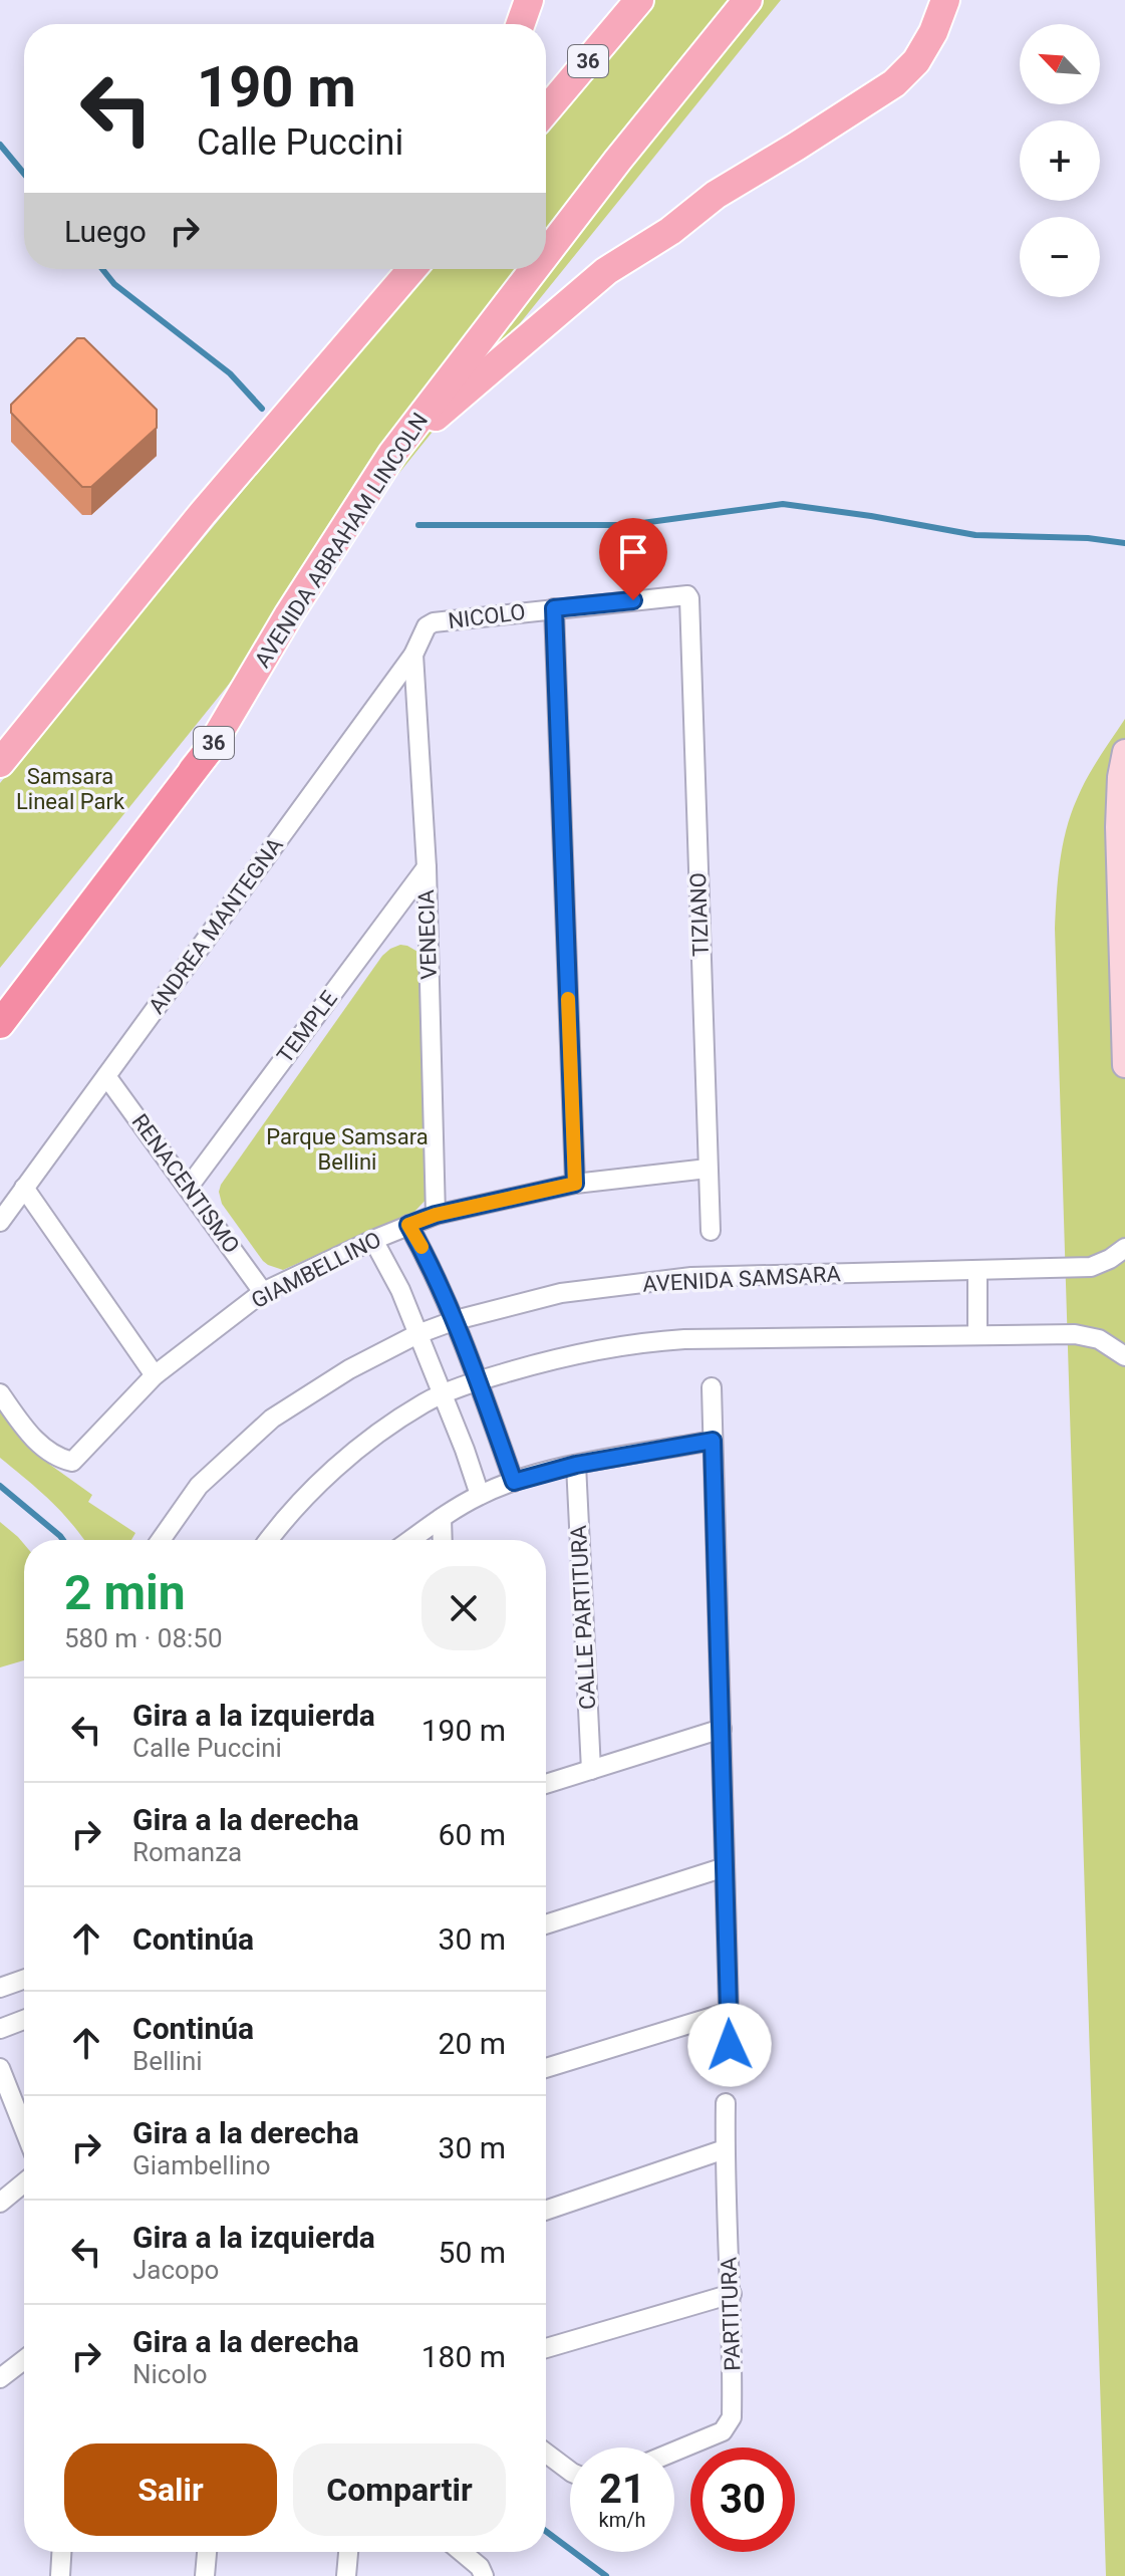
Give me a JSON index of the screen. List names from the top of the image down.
{
  "streets": {
    "main road": ["36", "AVENIDA ABRAHAM LINCOLN"],
    "street": [
      "NICOLO",
      "TIZIANO",
      "ANDREA MANTEGNA",
      "VENECIA",
      "TEMPLE",
      "RENACENTISMO",
      "GIAMBELLINO",
      "AVENIDA SAMSARA",
      "CALLE PARTITURA",
      "PARTITURA"
    ]
  },
  "crossings": [
    ["NICOLO", "TIZIANO"],
    ["NICOLO", "ANDREA MANTEGNA"],
    ["TIZIANO", "GIAMBELLINO"],
    ["ANDREA MANTEGNA", "VENECIA"],
    ["ANDREA MANTEGNA", "RENACENTISMO"],
    ["VENECIA", "TEMPLE"],
    ["VENECIA", "GIAMBELLINO"],
    ["TEMPLE", "RENACENTISMO"],
    ["RENACENTISMO", "GIAMBELLINO"]
  ],
  "parks": ["Samsara Lineal Park", "Parque Samsara Bellini"],
  "north": "top left",
  "page": {
    "map_buttons": ["+", "−"],
    "turn": ["190 m", "Calle Puccini"],
    "then": "Luego",
    "heading": ["2 min", "580 m · 08:50"],
    "list": [
      {
        "name": "Gira a la izquierda",
        "note": "Calle Puccini",
        "value": "190 m"
      },
      {
        "name": "Gira a la derecha",
        "note": "Romanza",
        "value": "60 m"
      },
      {
        "name": "Continúa",
        "value": "30 m"
      },
      {
        "name": "Continúa",
        "note": "Bellini",
        "value": "20 m"
      },
      {
        "name": "Gira a la derecha",
        "note": "Giambellino",
        "value": "30 m"
      },
      {
        "name": "Gira a la izquierda",
        "note": "Jacopo",
        "value": "50 m"
      },
      {
        "name": "Gira a la derecha",
        "note": "Nicolo",
        "value": "180 m"
      }
    ],
    "buttons": ["Salir", "Compartir"],
    "speed": "21 km/h",
    "limit": "30"
  }
}
